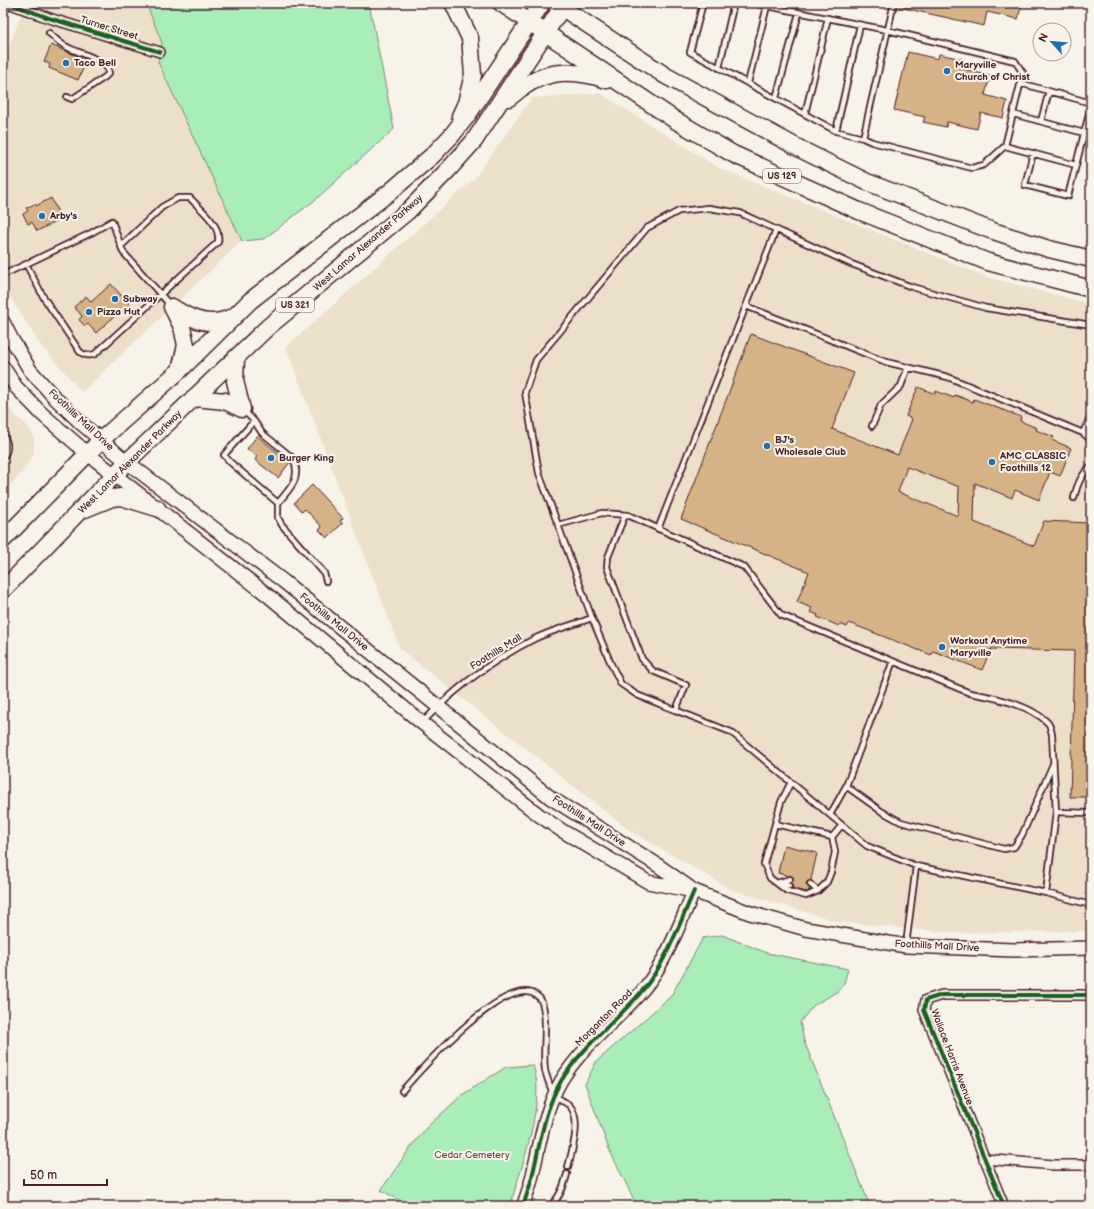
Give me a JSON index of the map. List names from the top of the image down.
{
  "streets": {
    "highway": ["US 129", "West Lamar Alexander Parkway", "US 321"],
    "main road": ["Foothills Mall Drive"],
    "street": ["Turner Street", "Morganton Road", "Wallace Harris Avenue"],
    "lane": ["Foothills Mall"]
  },
  "crossings": [
    ["US 129", "West Lamar Alexander Parkway"],
    ["US 129", "US 321"],
    ["West Lamar Alexander Parkway", "Foothills Mall Drive"],
    ["US 321", "Foothills Mall Drive"],
    ["Foothills Mall Drive", "Foothills Mall"],
    ["Foothills Mall Drive", "Morganton Road"]
  ],
  "parks": ["Cedar Cemetery"],
  "places": [
    "Taco Bell",
    "Maryville Church of Christ",
    "Arby's",
    "Subway",
    "Pizza Hut",
    "BJ's Wholesale Club",
    "Burger King",
    "AMC CLASSIC Foothills 12",
    "Workout Anytime Maryville"
  ],
  "scale_bar": "50 m",
  "north": "top left"
}
